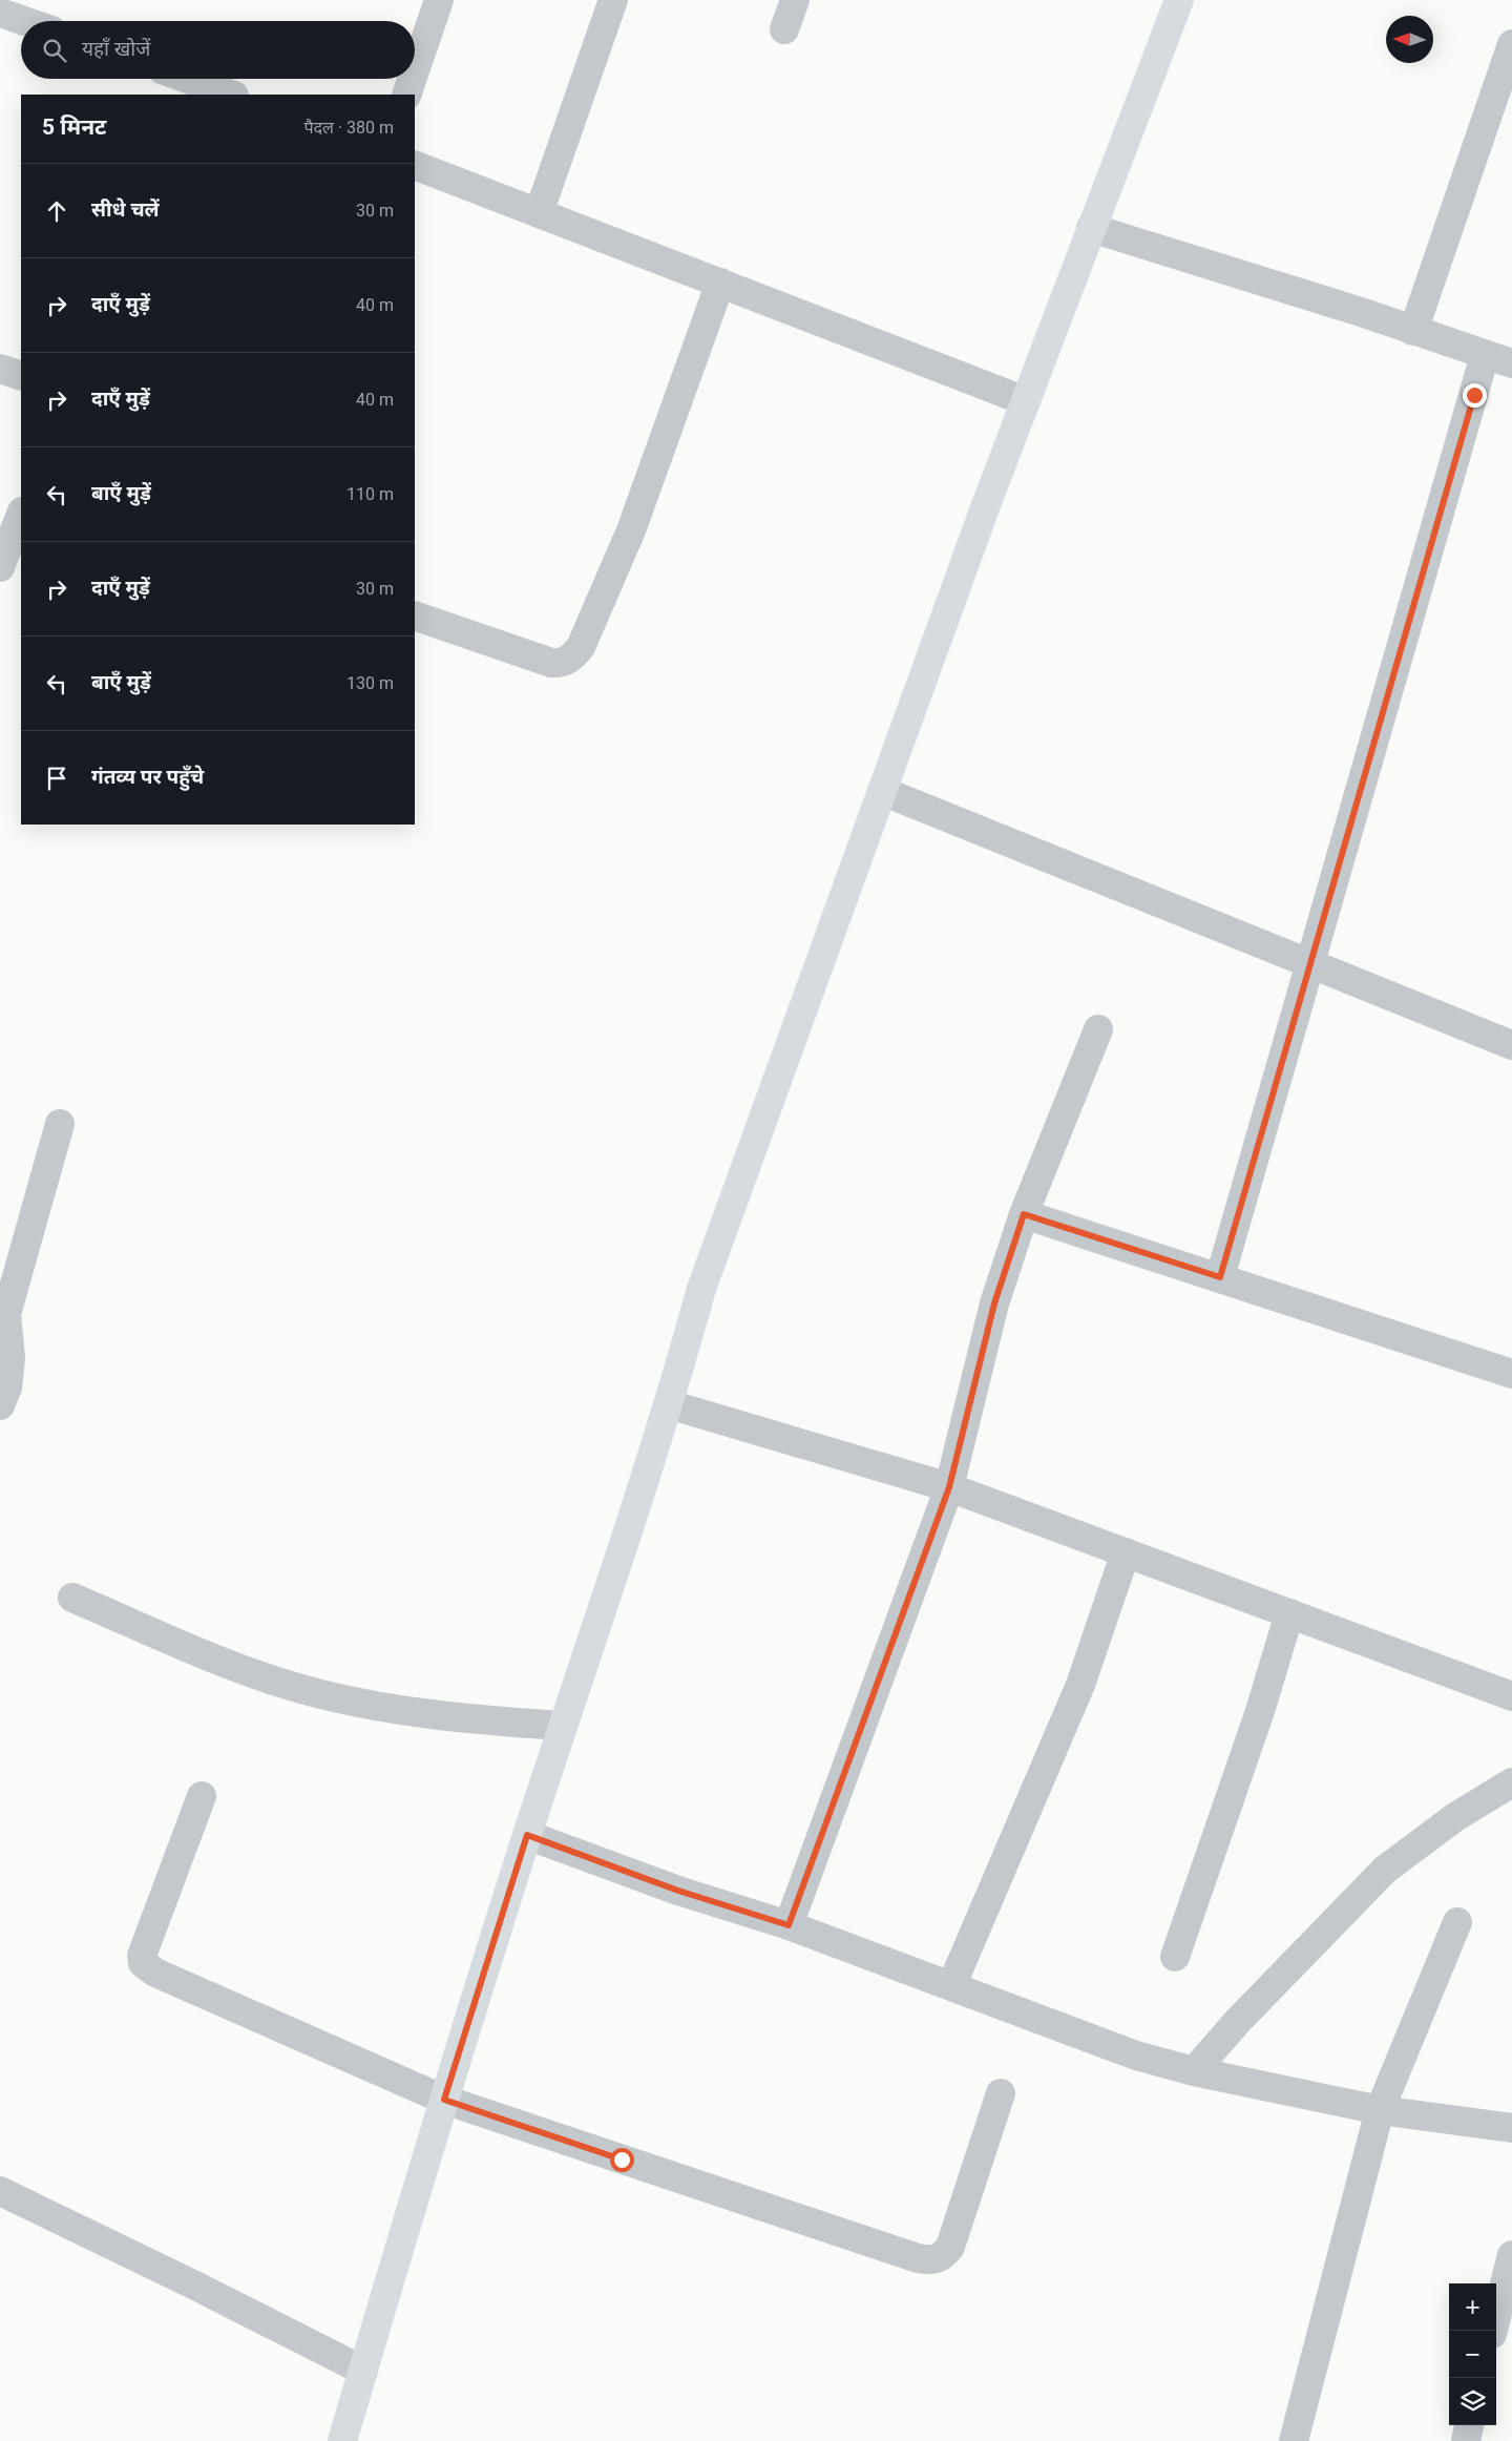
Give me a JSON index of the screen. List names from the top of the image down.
{
  "north": "left",
  "page": {
    "search": "यहाँ खोजें",
    "heading": ["5 मिनट", "पैदल · 380 m"],
    "list": [
      ["सीधे चलें", "30 m"],
      ["दाएँ मुड़ें", "40 m"],
      ["दाएँ मुड़ें", "40 m"],
      ["बाएँ मुड़ें", "110 m"],
      ["दाएँ मुड़ें", "30 m"],
      ["बाएँ मुड़ें", "130 m"],
      "गंतव्य पर पहुँचे"
    ],
    "map_buttons": ["+", "−"]
  }
}
